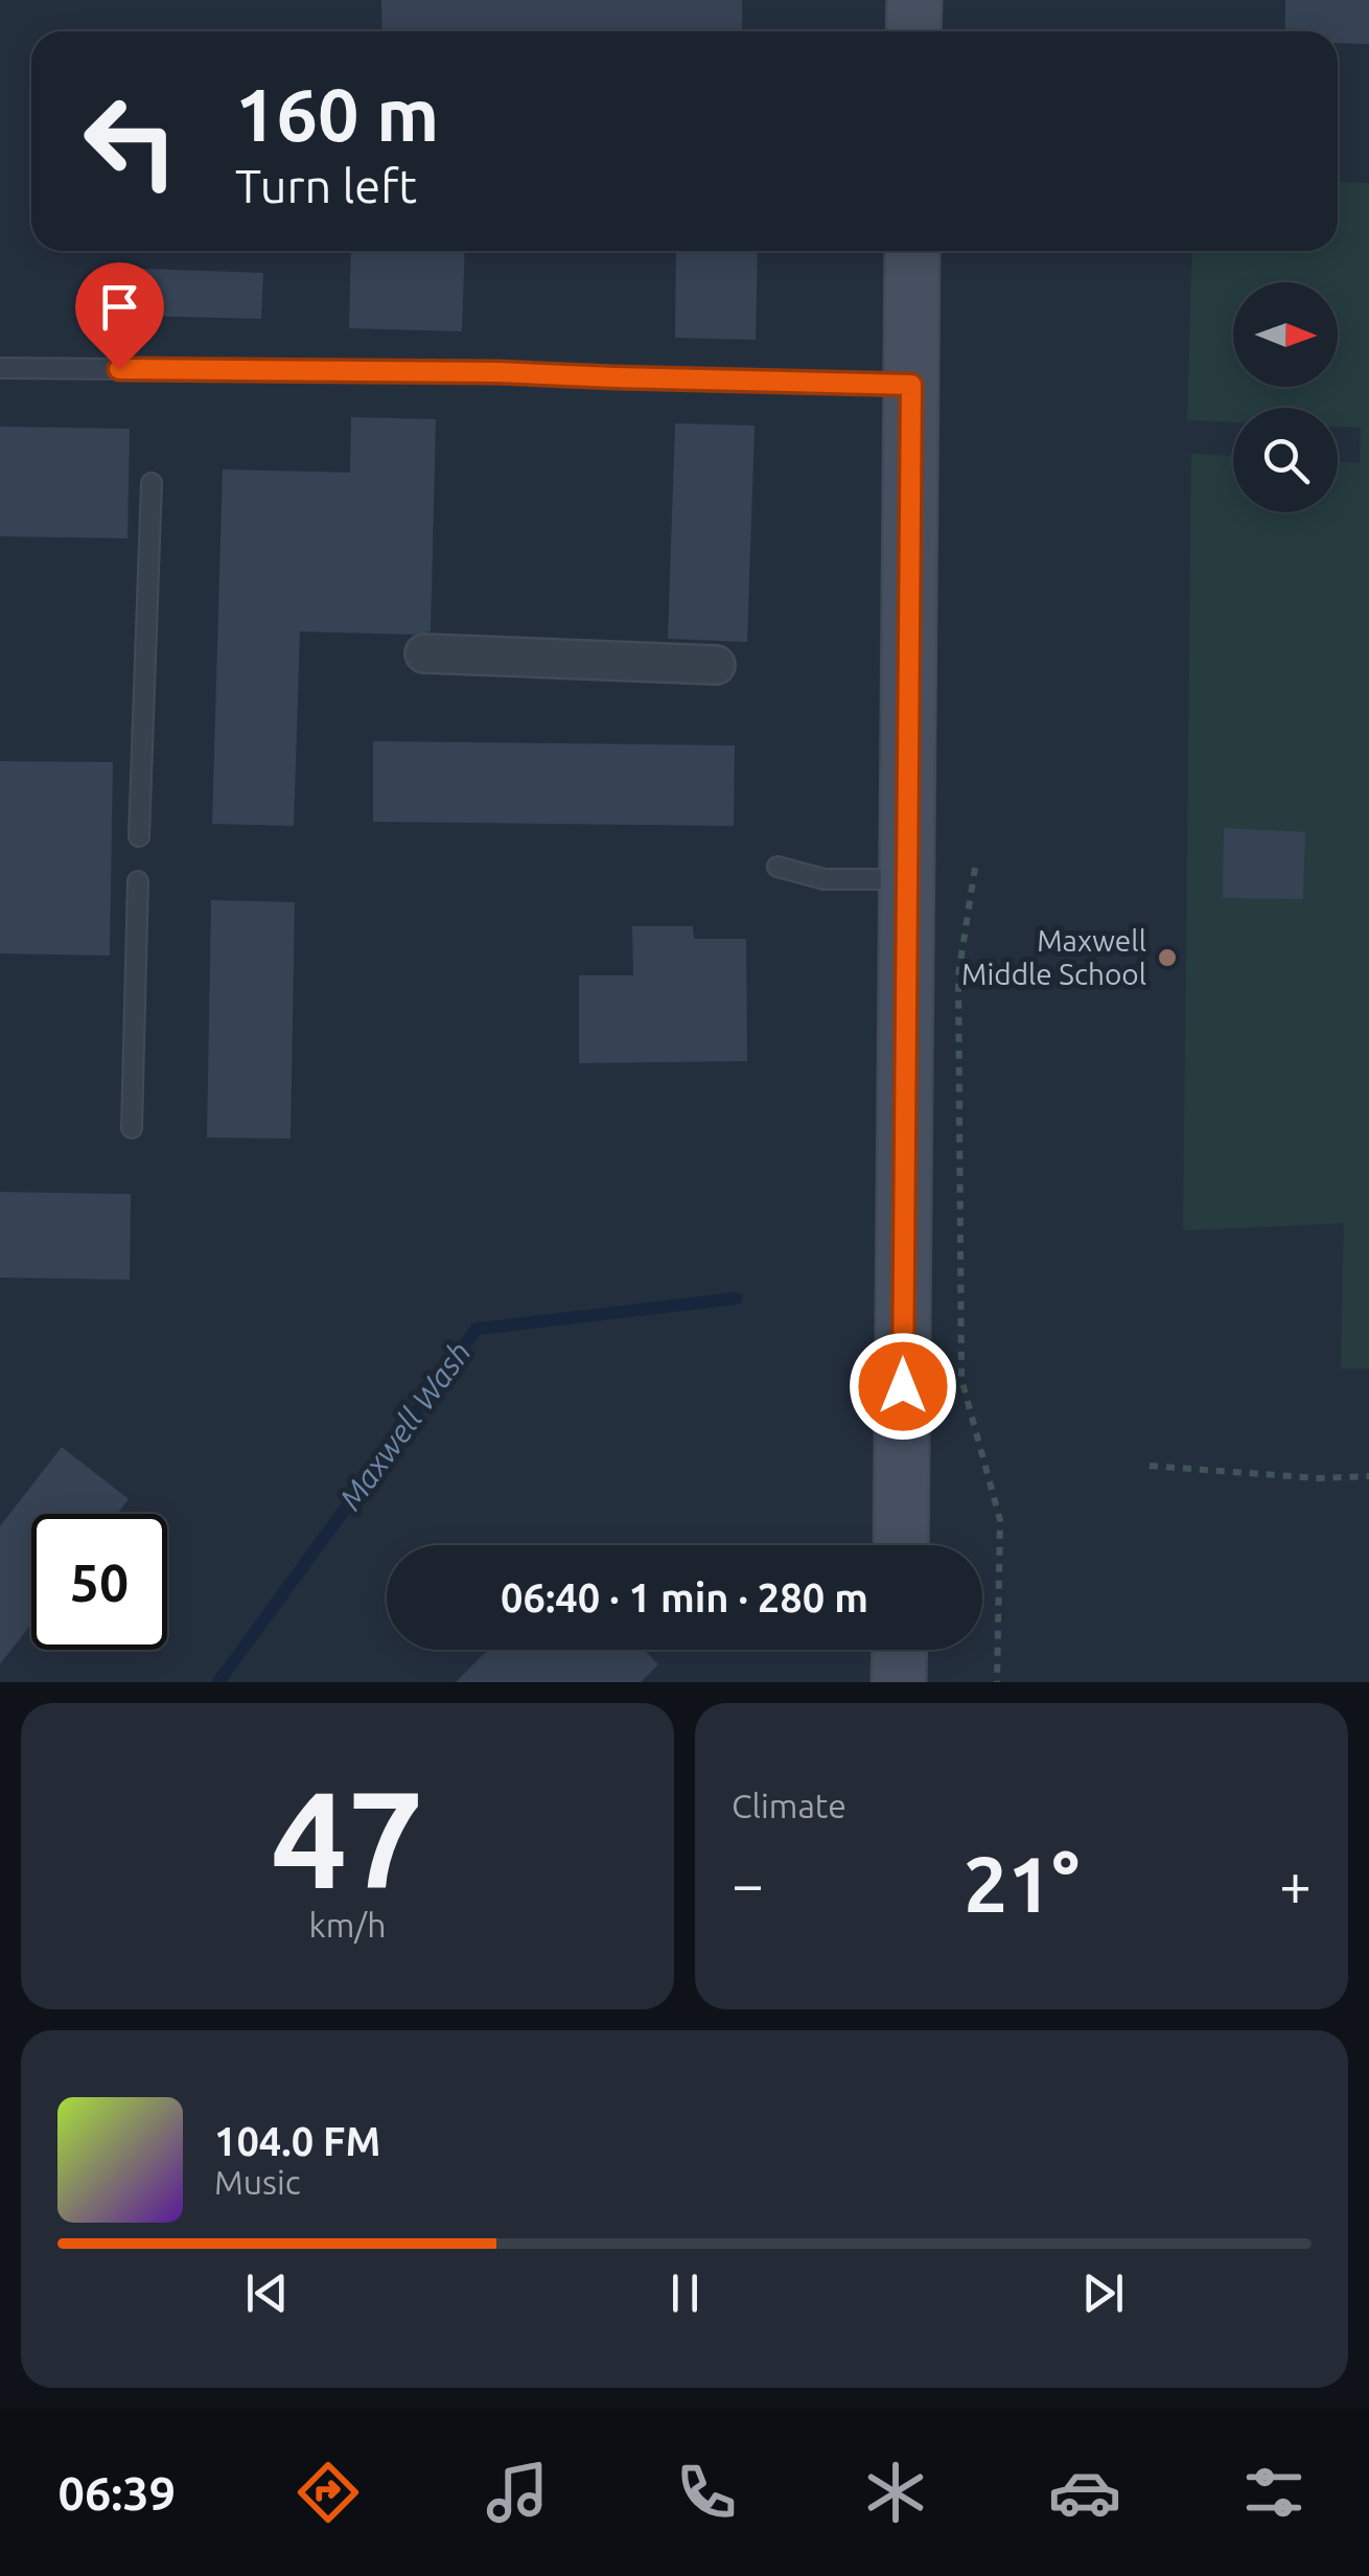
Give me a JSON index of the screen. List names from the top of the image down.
{
  "water": ["Maxwell Wash"],
  "places": ["Maxwell Middle School"],
  "north": "right",
  "page": {
    "turn": ["160 m", "Turn left"],
    "limit": "50",
    "trip": "06:40 · 1 min · 280 m",
    "tile": [
      ["47", "km/h"],
      "Climate"
    ],
    "heat": ["−", "21°", "+"],
    "song": ["104.0 FM", "Music"],
    "tabs": "06:39"
  }
}
